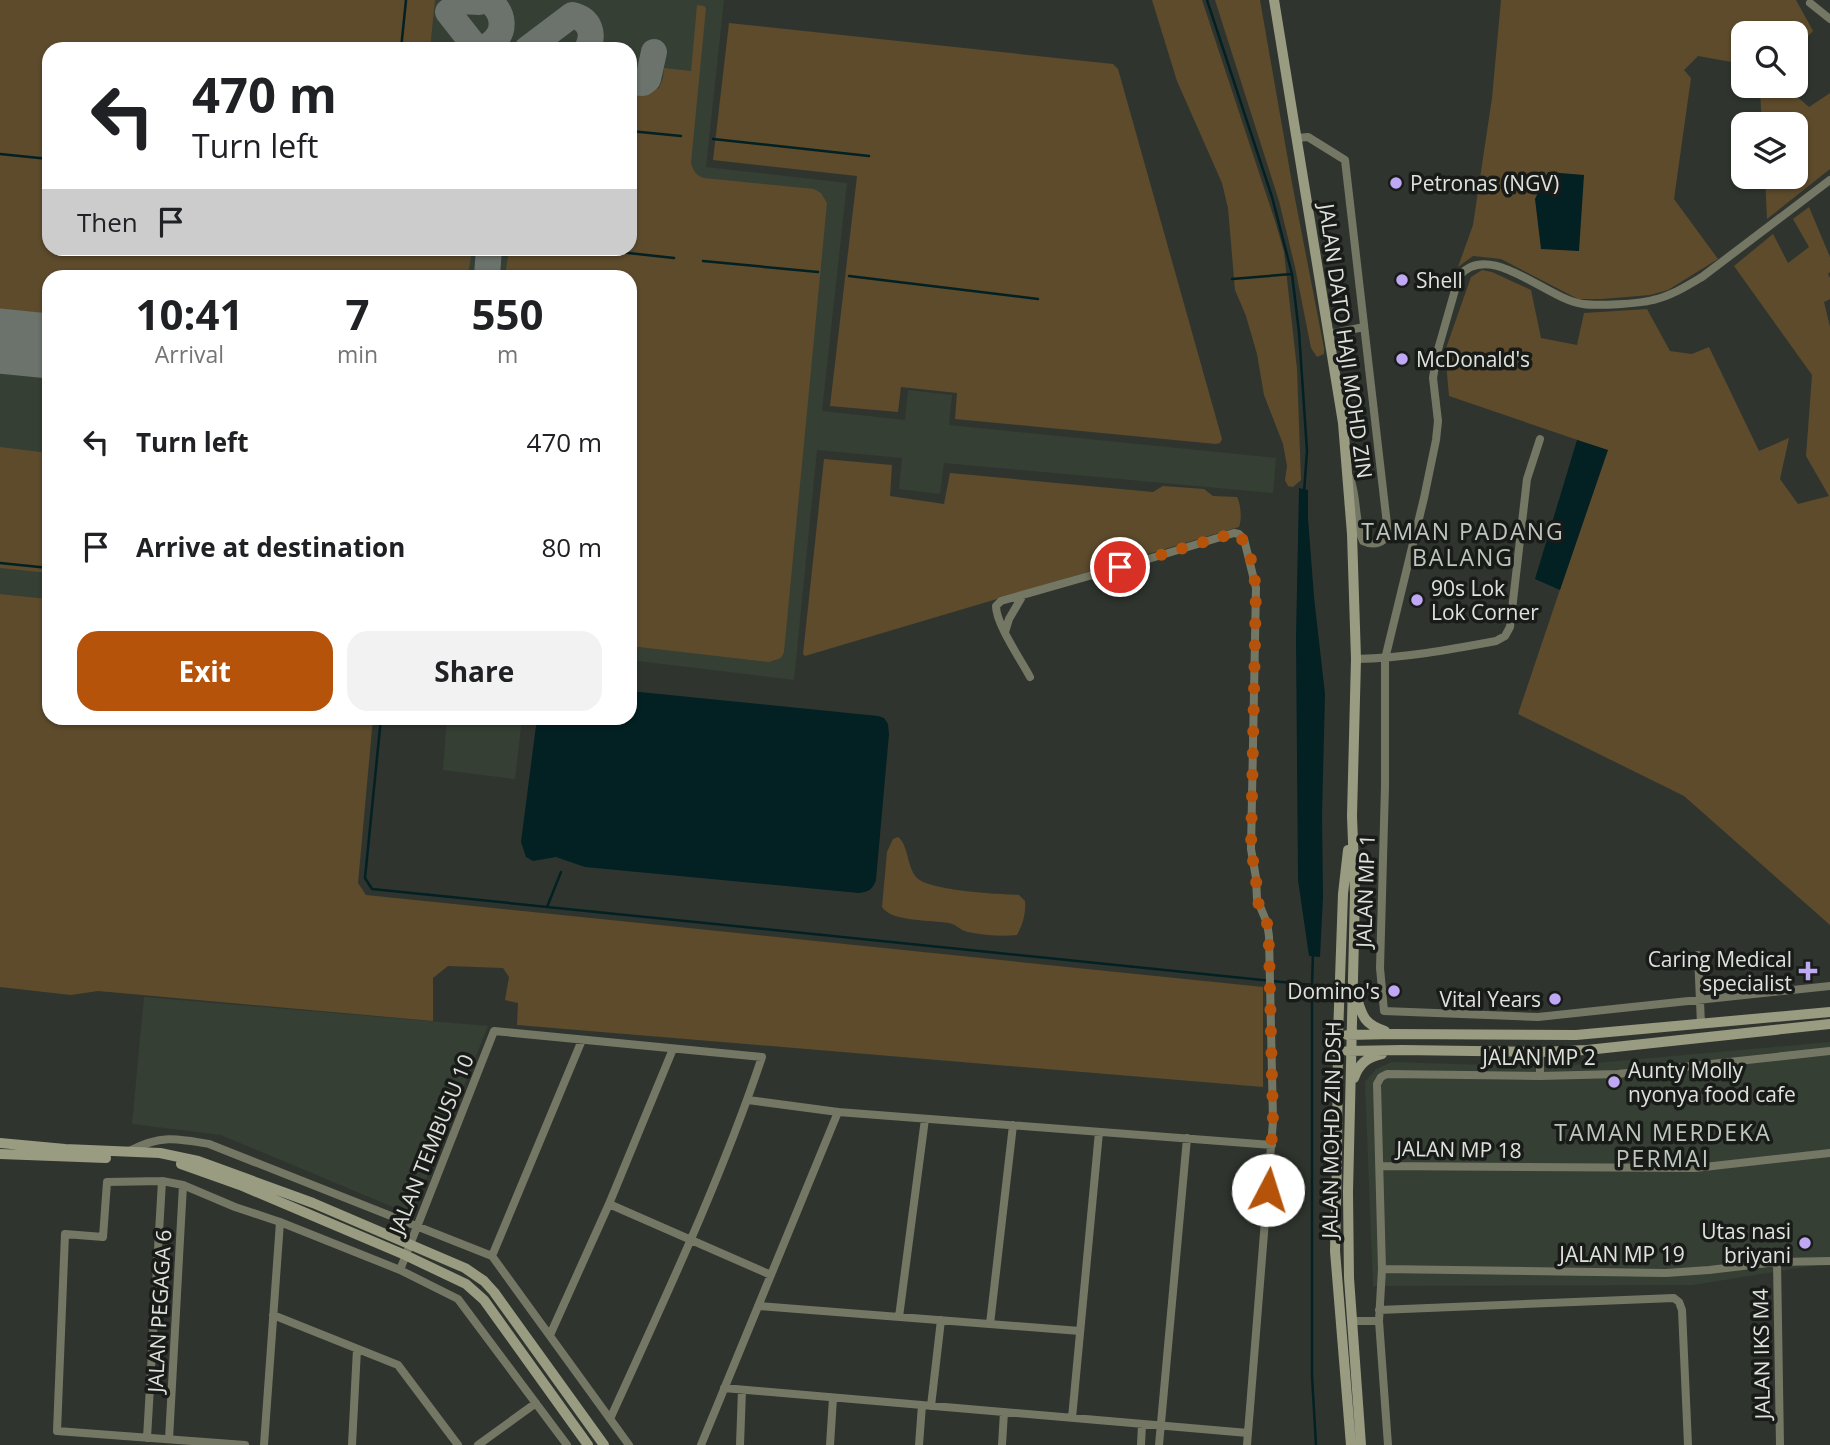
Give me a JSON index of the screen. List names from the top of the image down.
{
  "streets": {
    "main road": ["JALAN DATO HAJI MOHD ZIN", "JALAN MOHD ZIN DSH"],
    "street": [
      "JALAN MP 1",
      "JALAN MP 2",
      "JALAN TEMBUSU 10",
      "JALAN MP 18",
      "JALAN MP 19",
      "JALAN PEGAGA 6",
      "JALAN IKS M4"
    ]
  },
  "crossings": [
    ["JALAN DATO HAJI MOHD ZIN", "JALAN MOHD ZIN DSH"],
    ["JALAN MP 2", "JALAN MP 18"],
    ["JALAN MP 19", "JALAN IKS M4"]
  ],
  "districts": ["TAMAN PADANG BALANG", "TAMAN MERDEKA PERMAI"],
  "places": {
    "other": [
      "Petronas (NGV)",
      "Shell",
      "McDonald's",
      "90s Lok Lok Corner",
      "Domino's",
      "Vital Years",
      "Aunty Molly nyonya food cafe",
      "Utas nasi briyani"
    ],
    "health": ["Caring Medical specialist"]
  },
  "page": {
    "turn": ["470 m", "Turn left"],
    "then": "Then",
    "eta": [
      "10:41",
      "Arrival",
      "7",
      "min",
      "550",
      "m"
    ],
    "list": [
      {
        "name": "Turn left",
        "value": "470 m"
      },
      {
        "name": "Arrive at destination",
        "value": "80 m"
      }
    ],
    "buttons": ["Exit", "Share"]
  }
}
